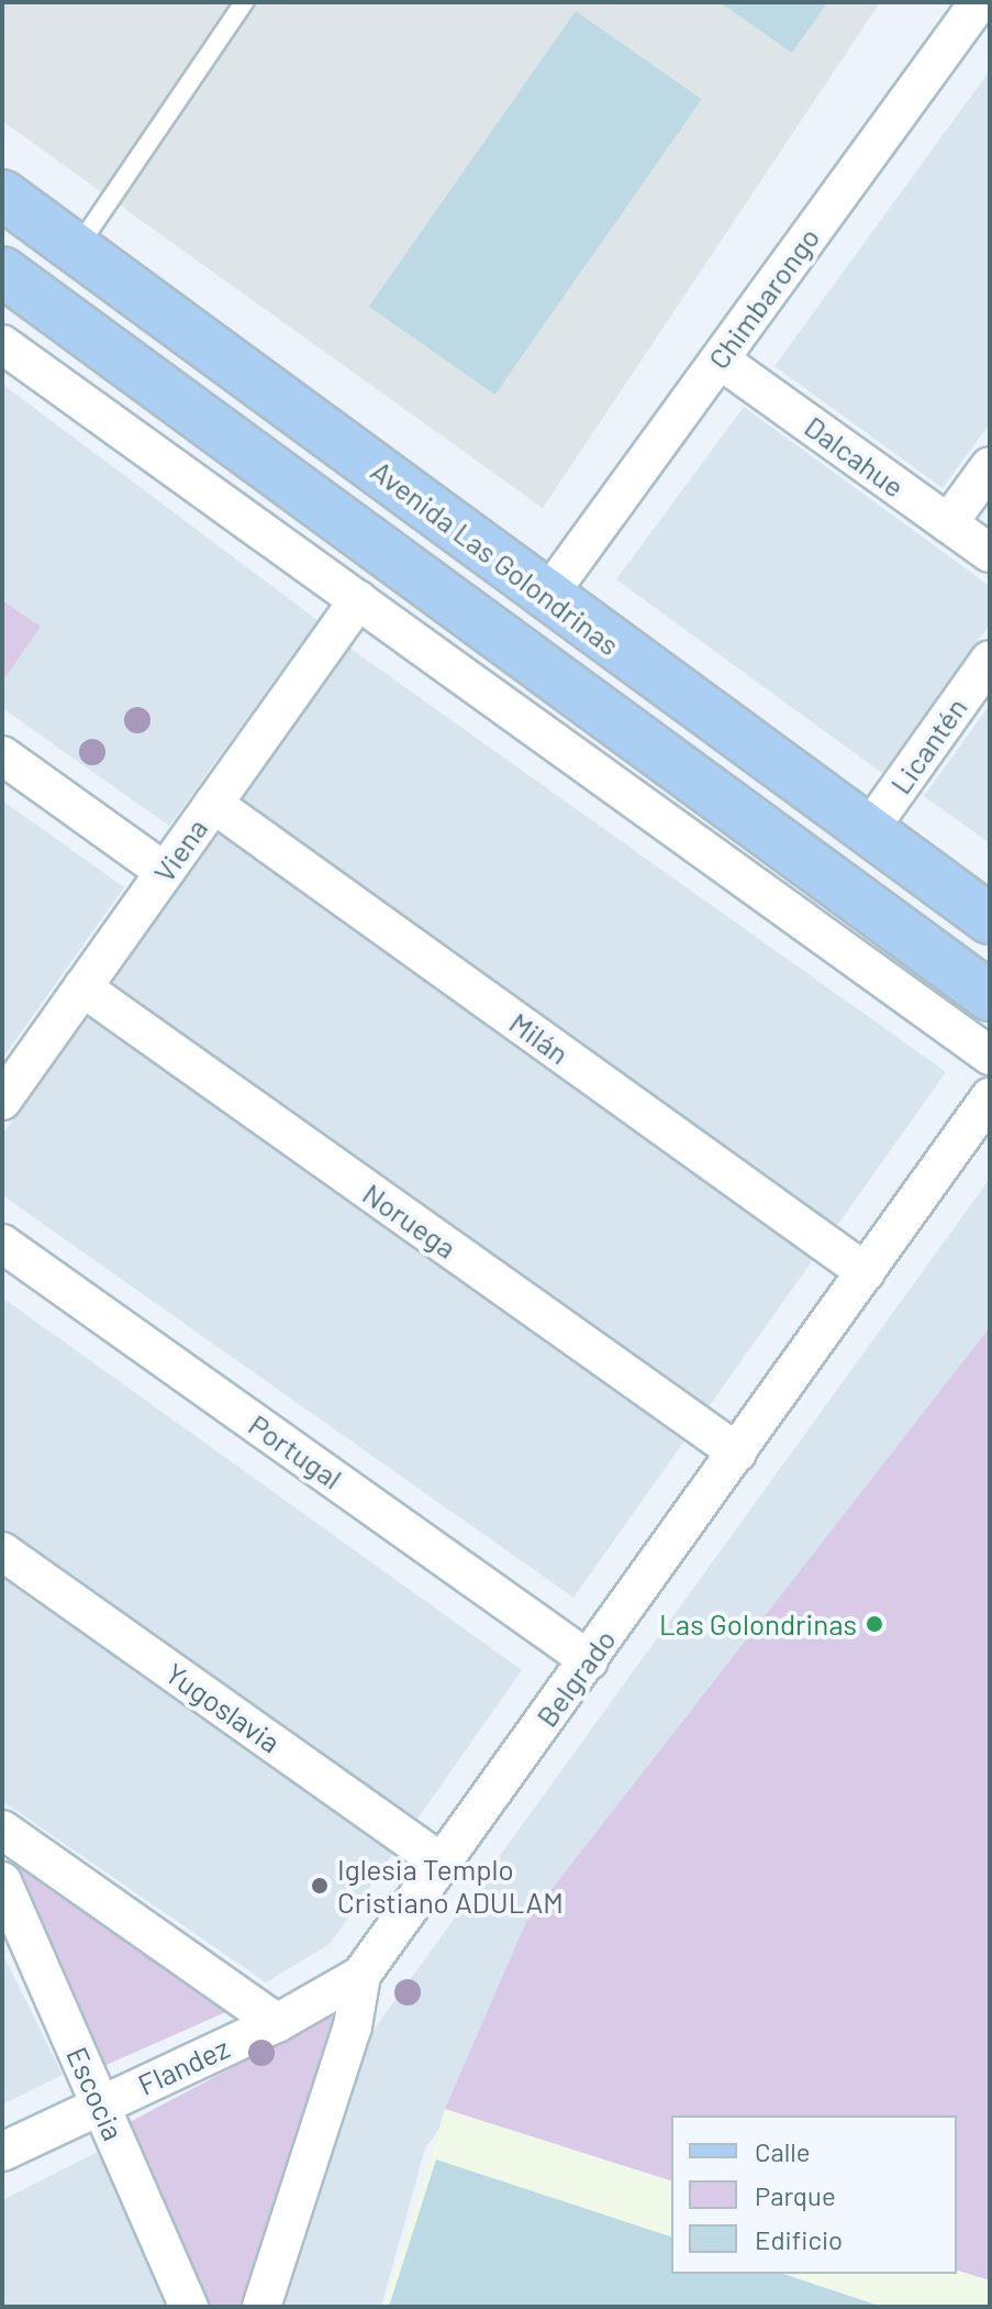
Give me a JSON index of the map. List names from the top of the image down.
{
  "streets": {
    "main road": ["Avenida Las Golondrinas"],
    "street": [
      "Chimbarongo",
      "Dalcahue",
      "Licantén",
      "Viena",
      "Milán",
      "Noruega",
      "Portugal",
      "Belgrado",
      "Yugoslavia",
      "Flandez",
      "Escocia"
    ]
  },
  "crossings": [
    ["Chimbarongo", "Dalcahue"],
    ["Chimbarongo", "Avenida Las Golondrinas"],
    ["Avenida Las Golondrinas", "Licantén"],
    ["Viena", "Milán"],
    ["Viena", "Noruega"],
    ["Milán", "Belgrado"],
    ["Noruega", "Belgrado"],
    ["Portugal", "Belgrado"],
    ["Belgrado", "Yugoslavia"],
    ["Belgrado", "Flandez"],
    ["Flandez", "Escocia"]
  ],
  "places": ["Las Golondrinas", "Iglesia Templo Cristiano ADULAM"],
  "legend": ["Calle", "Parque", "Edificio"]
}
